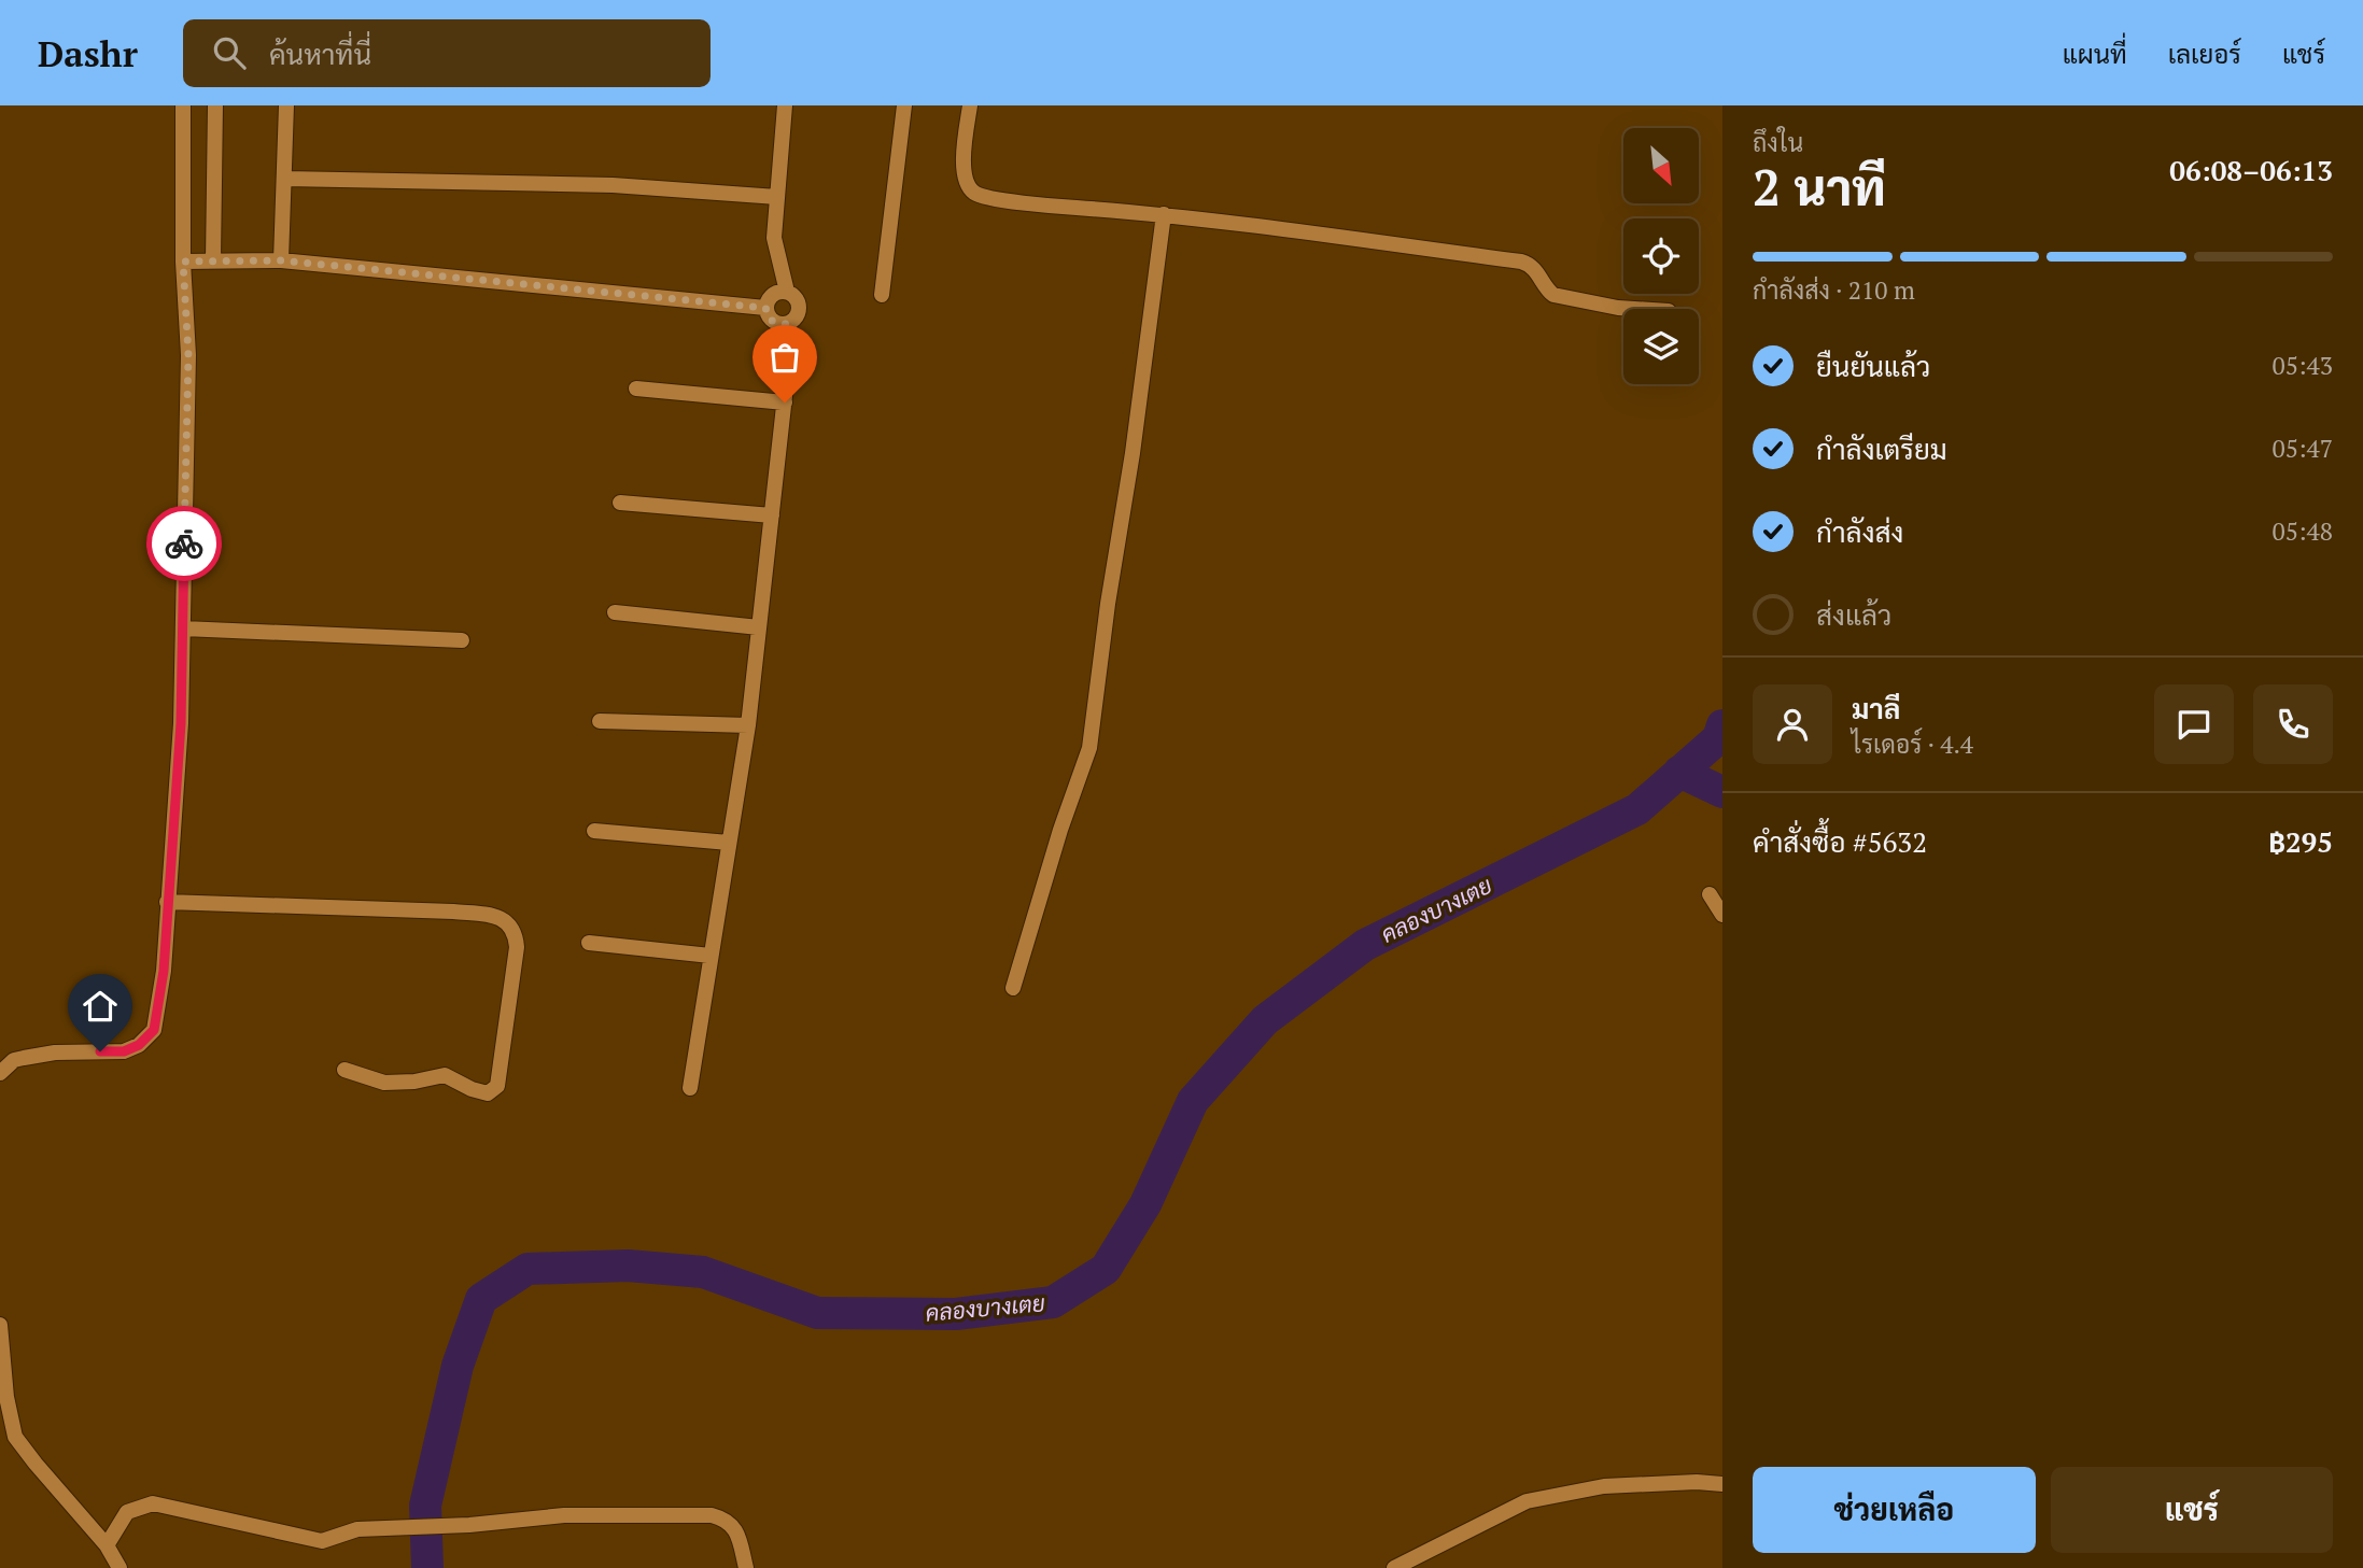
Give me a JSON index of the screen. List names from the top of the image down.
{
  "water": ["คลองบางเตย"],
  "north": "bottom right",
  "page": {
    "header": "Dashr",
    "search": "ค้นหาที่นี่",
    "nav": ["แผนที่", "เลเยอร์", "แชร์"],
    "heading": ["2 นาที", "ถึงใน", "06:08–06:13"],
    "panel": [
      "มาลี",
      "ไรเดอร์ · 4.4",
      "คำสั่งซื้อ #5632",
      "฿295"
    ],
    "bar": "กำลังส่ง · 210 m",
    "list": [
      ["ยืนยันแล้ว", "05:43"],
      ["กำลังเตรียม", "05:47"],
      ["กำลังส่ง", "05:48"],
      "ส่งแล้ว"
    ],
    "buttons": ["ช่วยเหลือ", "แชร์"]
  }
}
